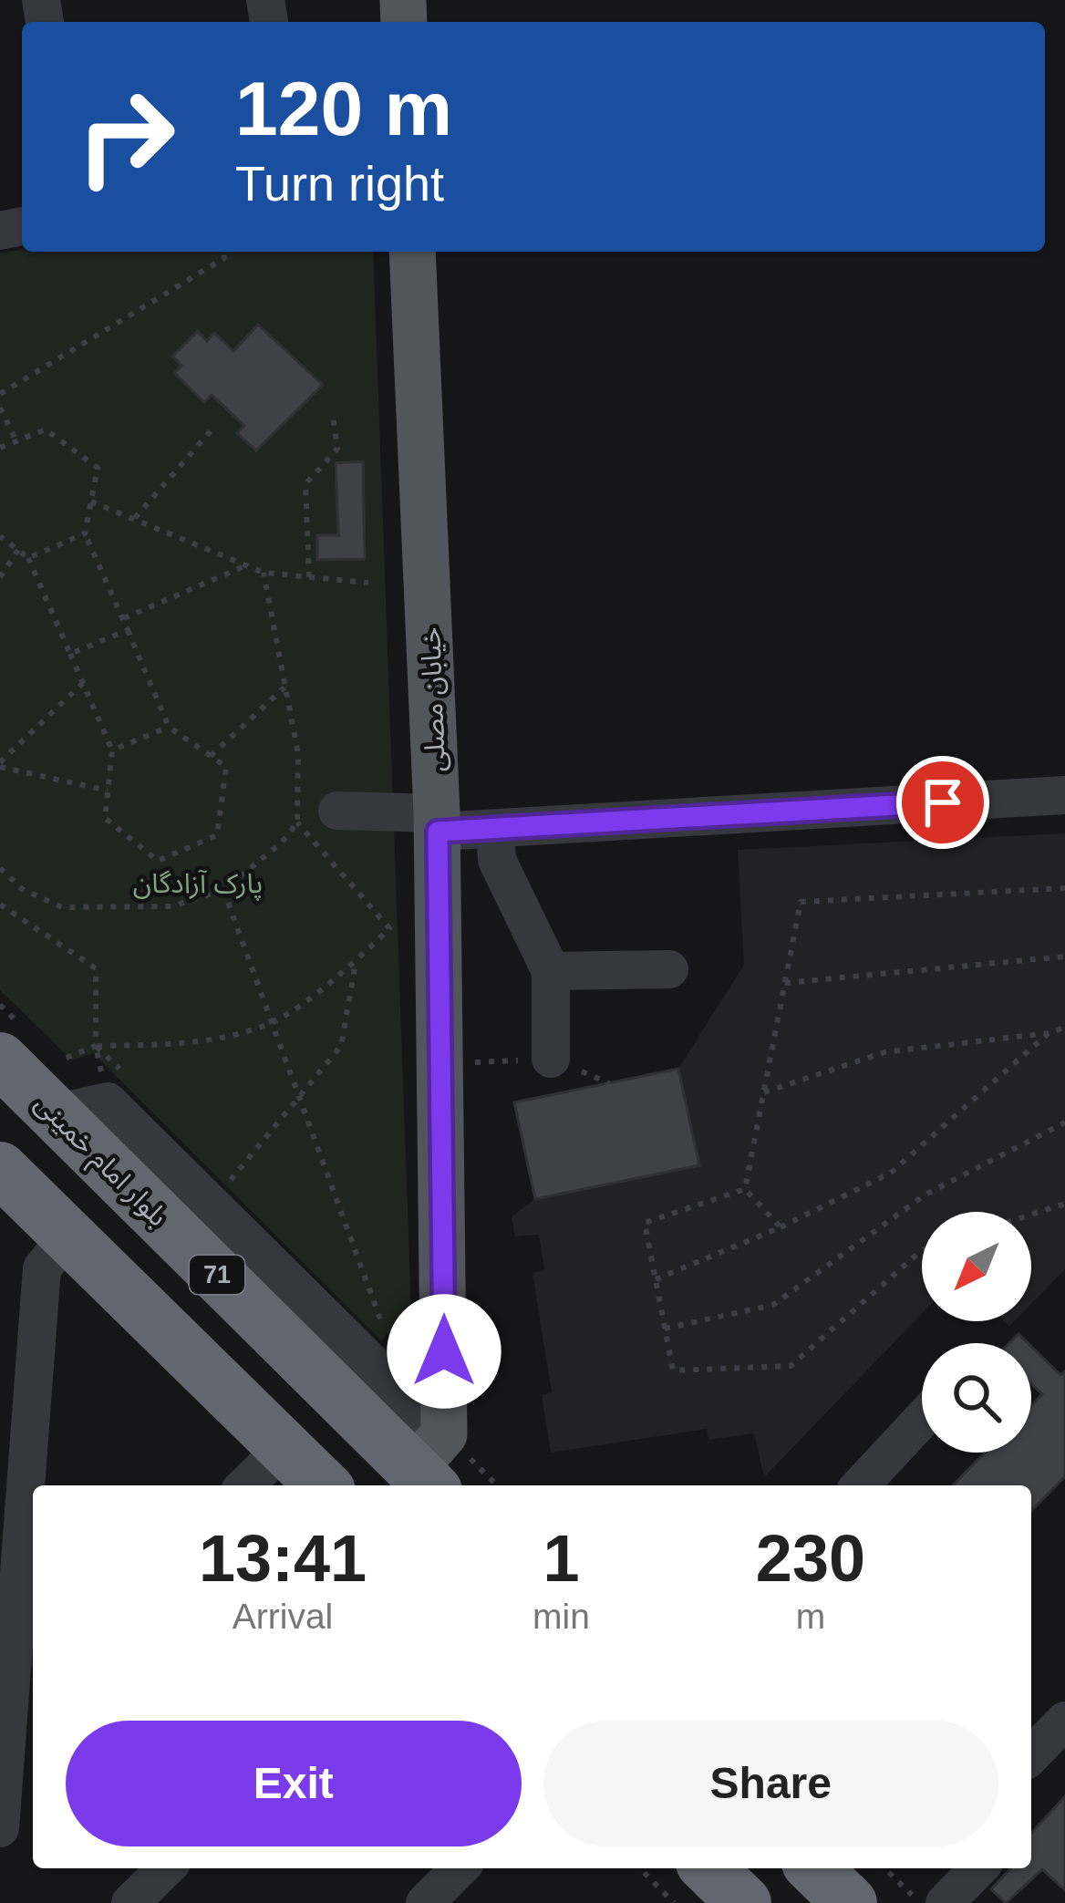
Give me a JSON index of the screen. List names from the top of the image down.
{
  "streets": {
    "highway": ["بلوار امام خمینی", "71"],
    "main road": ["خیابان مصلی"]
  },
  "crossings": [
    ["خیابان مصلی", "بلوار امام خمینی"]
  ],
  "parks": ["پارک آزادگان"],
  "north": "bottom left",
  "page": {
    "turn": ["120 m", "Turn right"],
    "eta": [
      "13:41",
      "Arrival",
      "1",
      "min",
      "230",
      "m"
    ],
    "buttons": ["Exit", "Share"]
  }
}
